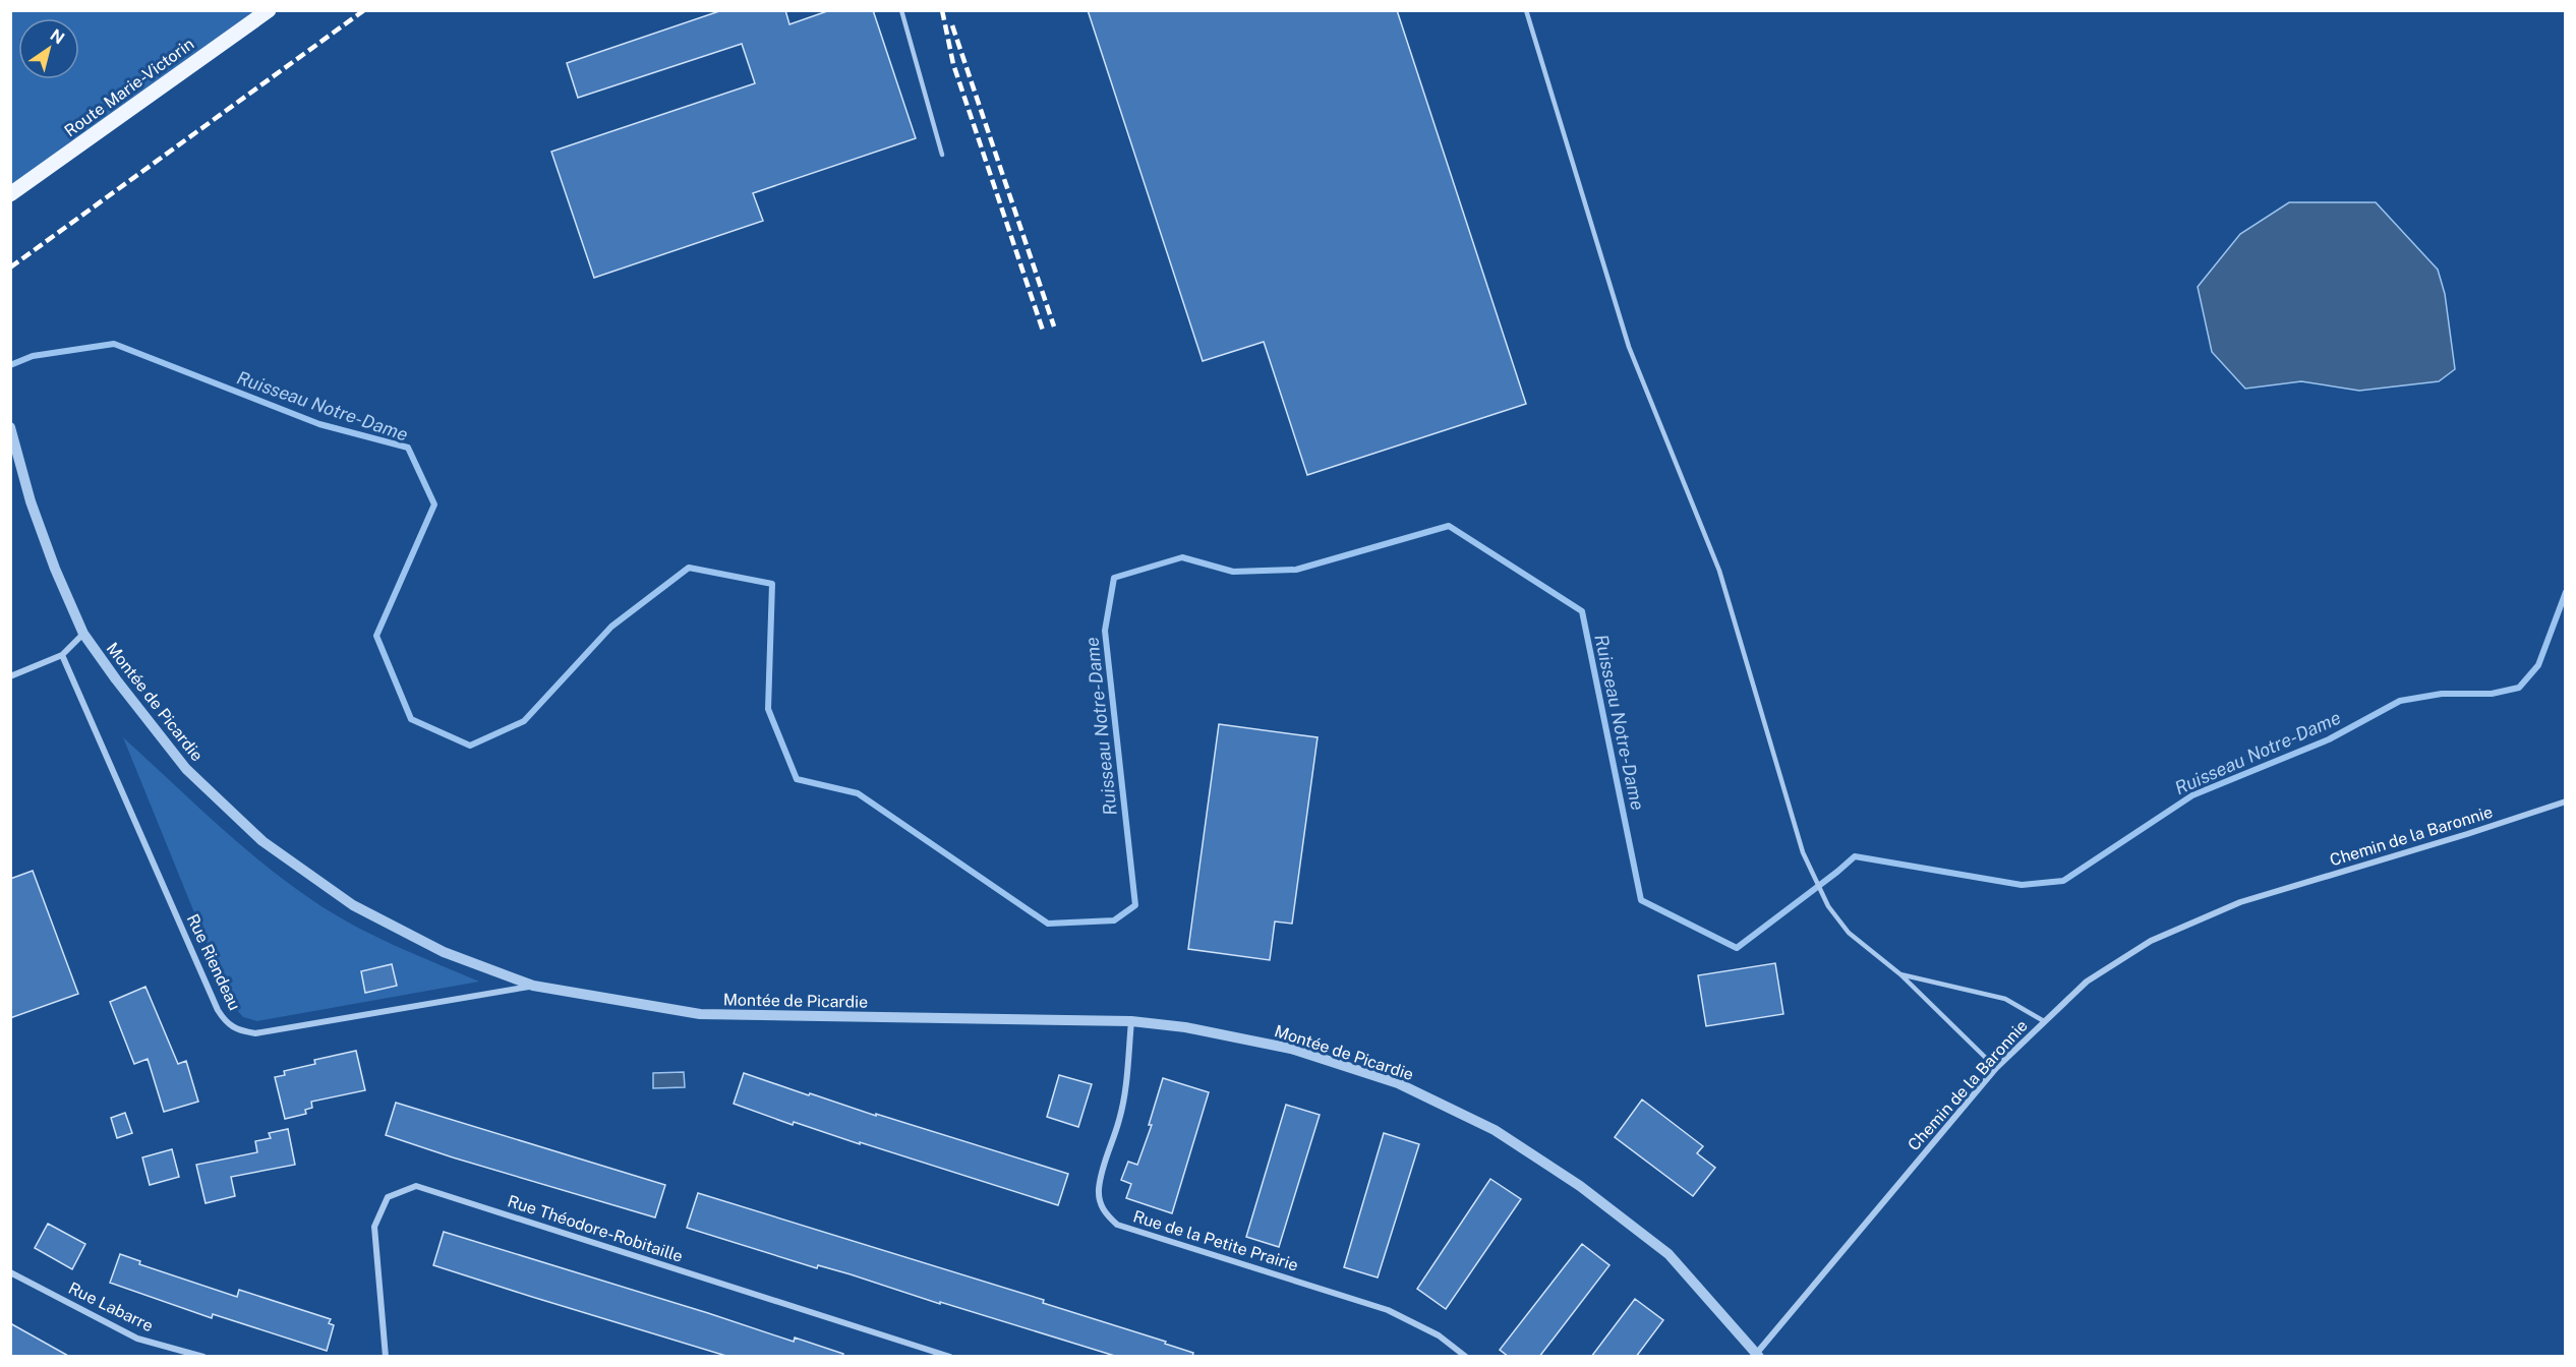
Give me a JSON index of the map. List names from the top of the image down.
{
  "streets": {
    "main road": ["Route Marie-Victorin"],
    "street": [
      "Montée de Picardie",
      "Chemin de la Baronnie",
      "Rue Riendeau",
      "Rue Théodore-Robitaille",
      "Rue de la Petite Prairie",
      "Rue Labarre"
    ]
  },
  "crossings": [
    ["Montée de Picardie", "Chemin de la Baronnie"],
    ["Montée de Picardie", "Rue Riendeau"],
    ["Montée de Picardie", "Rue de la Petite Prairie"]
  ],
  "water": ["Ruisseau Notre-Dame"],
  "north": "top right"
}
